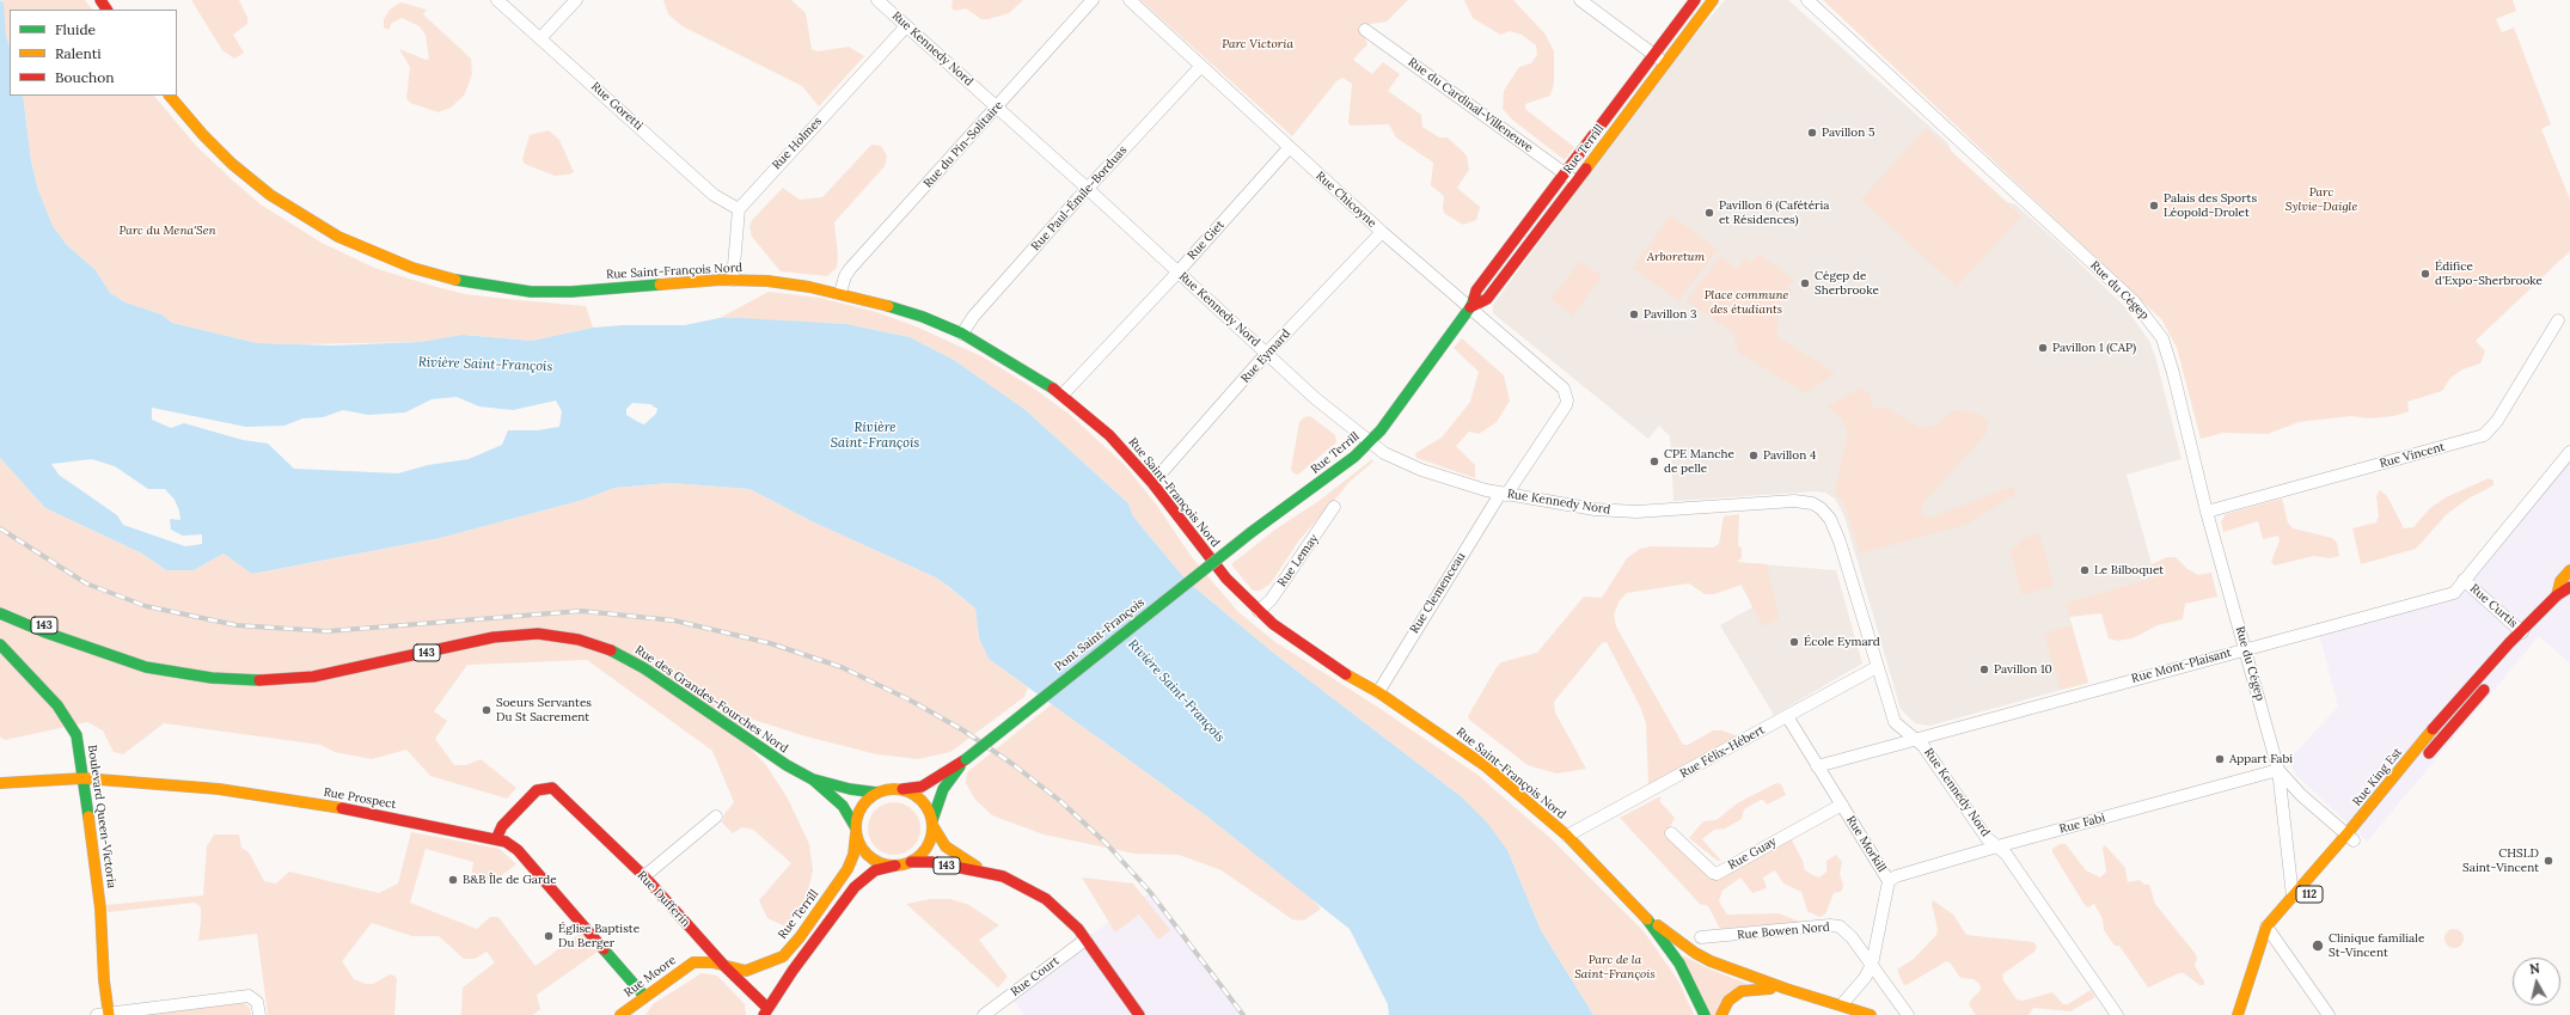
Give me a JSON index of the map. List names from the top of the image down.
{
  "streets": {
    "street": [
      "Rue Kennedy Nord",
      "Rue du Cardinal-Villeneuve",
      "Rue Goretti",
      "Rue Holmes",
      "Rue du Pin-Solitaire",
      "Rue Terrill",
      "Rue Paul-Émile-Borduas",
      "Rue Chicoyne",
      "Rue Giet",
      "Rue Saint-François Nord",
      "Rue du Cégep",
      "Rue Eymard",
      "Rue Vincent",
      "Rue Lemay",
      "Rue Clemenceau",
      "Rue Curtis",
      "143",
      "Pont Saint-François",
      "Rue Mont-Plaisant",
      "Rue des Grandes-Fourches Nord",
      "Rue Félix-Hébert",
      "Rue King Est",
      "Rue Prospect",
      "Boulevard Queen-Victoria",
      "Rue Fabi",
      "Rue Morkill",
      "Rue Guay",
      "112",
      "Rue Dufferin",
      "Rue Bowen Nord",
      "Rue Moore",
      "Rue Court"
    ]
  },
  "crossings": [
    ["Rue Kennedy Nord", "Rue Holmes"],
    ["Rue Kennedy Nord", "Rue du Pin-Solitaire"],
    ["Rue Kennedy Nord", "Rue Terrill"],
    ["Rue Kennedy Nord", "Rue Paul-Émile-Borduas"],
    ["Rue Kennedy Nord", "Rue Giet"],
    ["Rue Kennedy Nord", "Rue Eymard"],
    ["Rue Kennedy Nord", "Rue Clemenceau"],
    ["Rue Kennedy Nord", "Rue Mont-Plaisant"],
    ["Rue Kennedy Nord", "Rue Félix-Hébert"],
    ["Rue Kennedy Nord", "Rue Fabi"],
    ["Rue du Cardinal-Villeneuve", "Rue Terrill"],
    ["Rue Goretti", "Rue Holmes"],
    ["Rue du Pin-Solitaire", "Rue Saint-François Nord"],
    ["Rue Terrill", "Rue Chicoyne"],
    ["Rue Terrill", "143"],
    ["Rue Terrill", "Pont Saint-François"],
    ["Rue Terrill", "Rue des Grandes-Fourches Nord"],
    ["Rue Terrill", "Rue Dufferin"],
    ["Rue Terrill", "Rue Moore"],
    ["Rue Paul-Émile-Borduas", "Rue Chicoyne"],
    ["Rue Paul-Émile-Borduas", "Rue Saint-François Nord"],
    ["Rue Chicoyne", "Rue Giet"],
    ["Rue Chicoyne", "Rue Eymard"],
    ["Rue Chicoyne", "Rue Clemenceau"],
    ["Rue Giet", "Rue Saint-François Nord"],
    ["Rue Saint-François Nord", "Rue Eymard"],
    ["Rue Saint-François Nord", "Rue Lemay"],
    ["Rue Saint-François Nord", "Rue Clemenceau"],
    ["Rue Saint-François Nord", "Rue Félix-Hébert"],
    ["Rue du Cégep", "Rue Vincent"],
    ["Rue du Cégep", "Rue Mont-Plaisant"],
    ["Rue du Cégep", "Rue King Est"],
    ["Rue du Cégep", "Rue Fabi"],
    ["Rue Curtis", "Rue Mont-Plaisant"],
    ["Rue Curtis", "Rue King Est"],
    ["143", "Rue des Grandes-Fourches Nord"],
    ["143", "Rue Court"],
    ["Rue Mont-Plaisant", "Rue Morkill"],
    ["Rue Félix-Hébert", "Rue Morkill"],
    ["Rue Prospect", "Boulevard Queen-Victoria"],
    ["Rue Prospect", "Rue Dufferin"],
    ["Rue Prospect", "Rue Moore"],
    ["Rue Fabi", "Rue Morkill"],
    ["Rue Morkill", "Rue Guay"],
    ["Rue Morkill", "Rue Bowen Nord"],
    ["Rue Dufferin", "Rue Moore"]
  ],
  "water": ["Rivière Saint-François"],
  "parks": [
    "Parc Victoria",
    "Parc Sylvie-Daigle",
    "Parc du Mena'Sen",
    "Arboretum",
    "Place commune des étudiants",
    "Parc de la Saint-François"
  ],
  "places": [
    "Pavillon 5",
    "Palais des Sports Léopold-Drolet",
    "Pavillon 6 (Cafétéria et Résidences)",
    "Édifice d'Expo-Sherbrooke",
    "Cégep de Sherbrooke",
    "Pavillon 3",
    "Pavillon 1 (CAP)",
    "Pavillon 4",
    "CPE Manche de pelle",
    "Le Bilboquet",
    "École Eymard",
    "Pavillon 10",
    "Soeurs Servantes Du St Sacrement",
    "Appart Fabi",
    "CHSLD Saint-Vincent",
    "B&B Île de Garde",
    "Église Baptiste Du Berger",
    "Clinique familiale St-Vincent"
  ],
  "legend": ["Fluide", "Ralenti", "Bouchon"],
  "north": "top"
}
